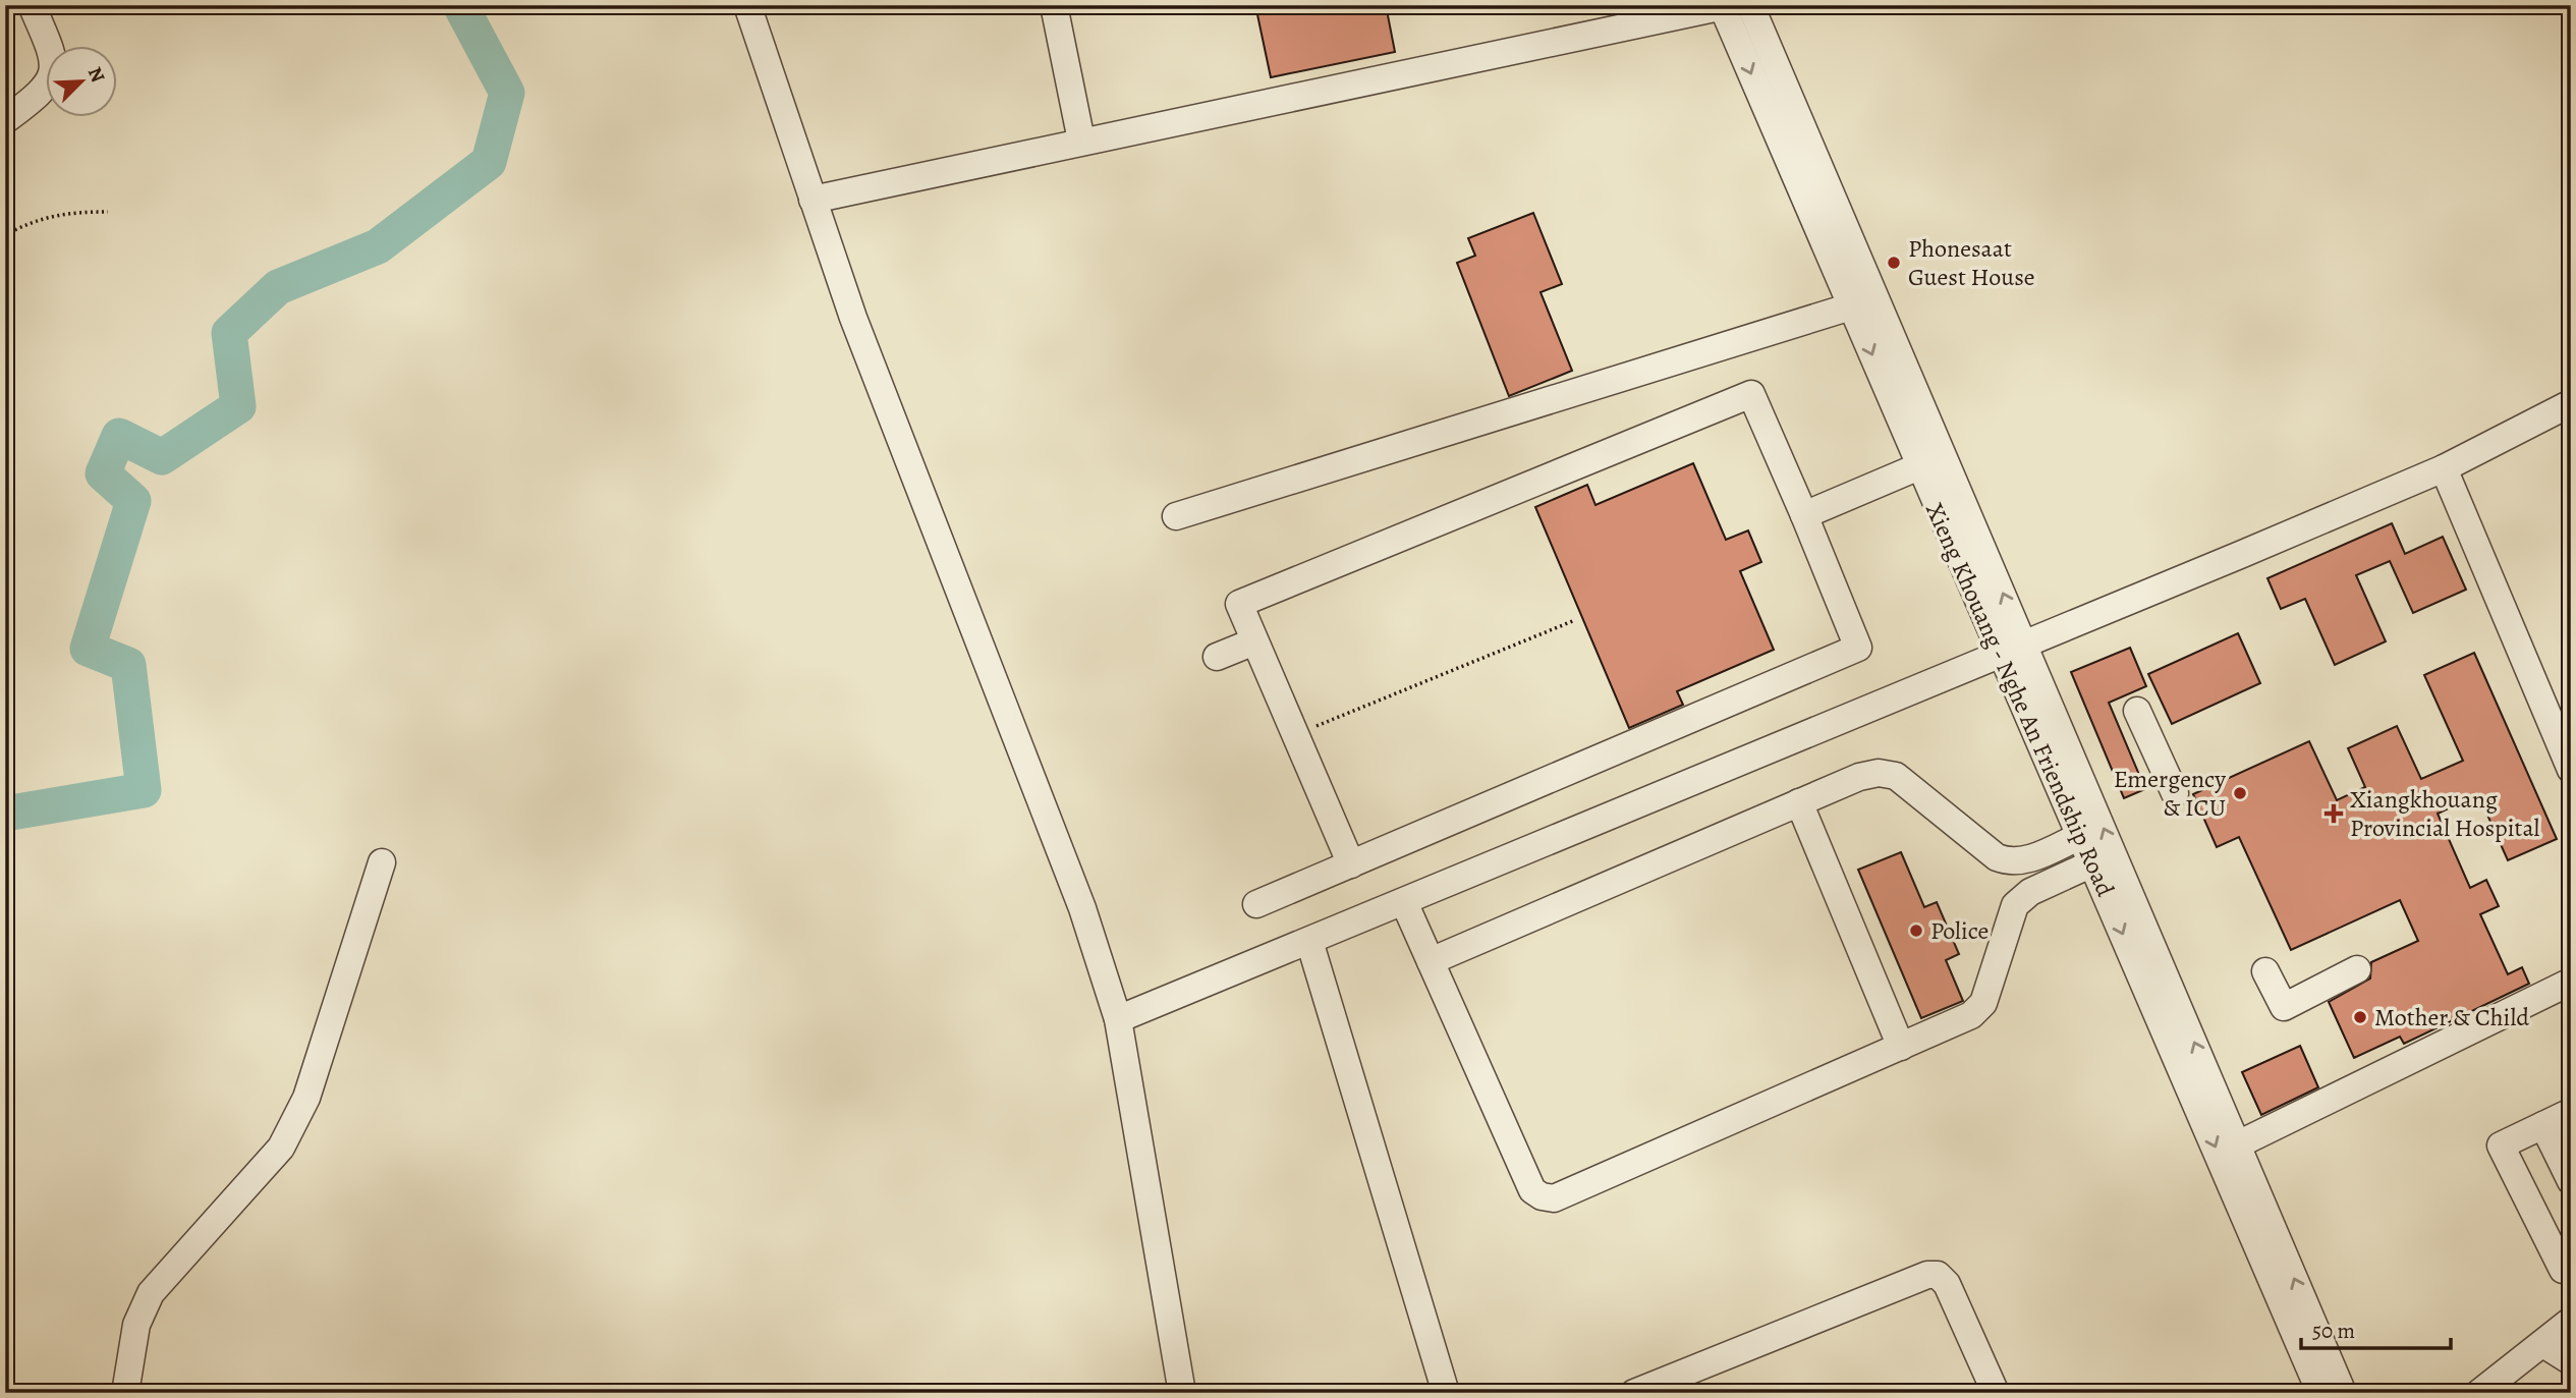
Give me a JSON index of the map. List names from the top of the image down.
{
  "streets": {
    "street": ["Xieng Khouang - Nghe An Friendship Road"]
  },
  "places": {
    "other": [
      "Phonesaat Guest House",
      "Emergency & ICU",
      "Police",
      "Mother & Child"
    ],
    "health": ["Xiangkhouang Provincial Hospital"]
  },
  "scale_bar": "50 m",
  "north": "top right"
}
